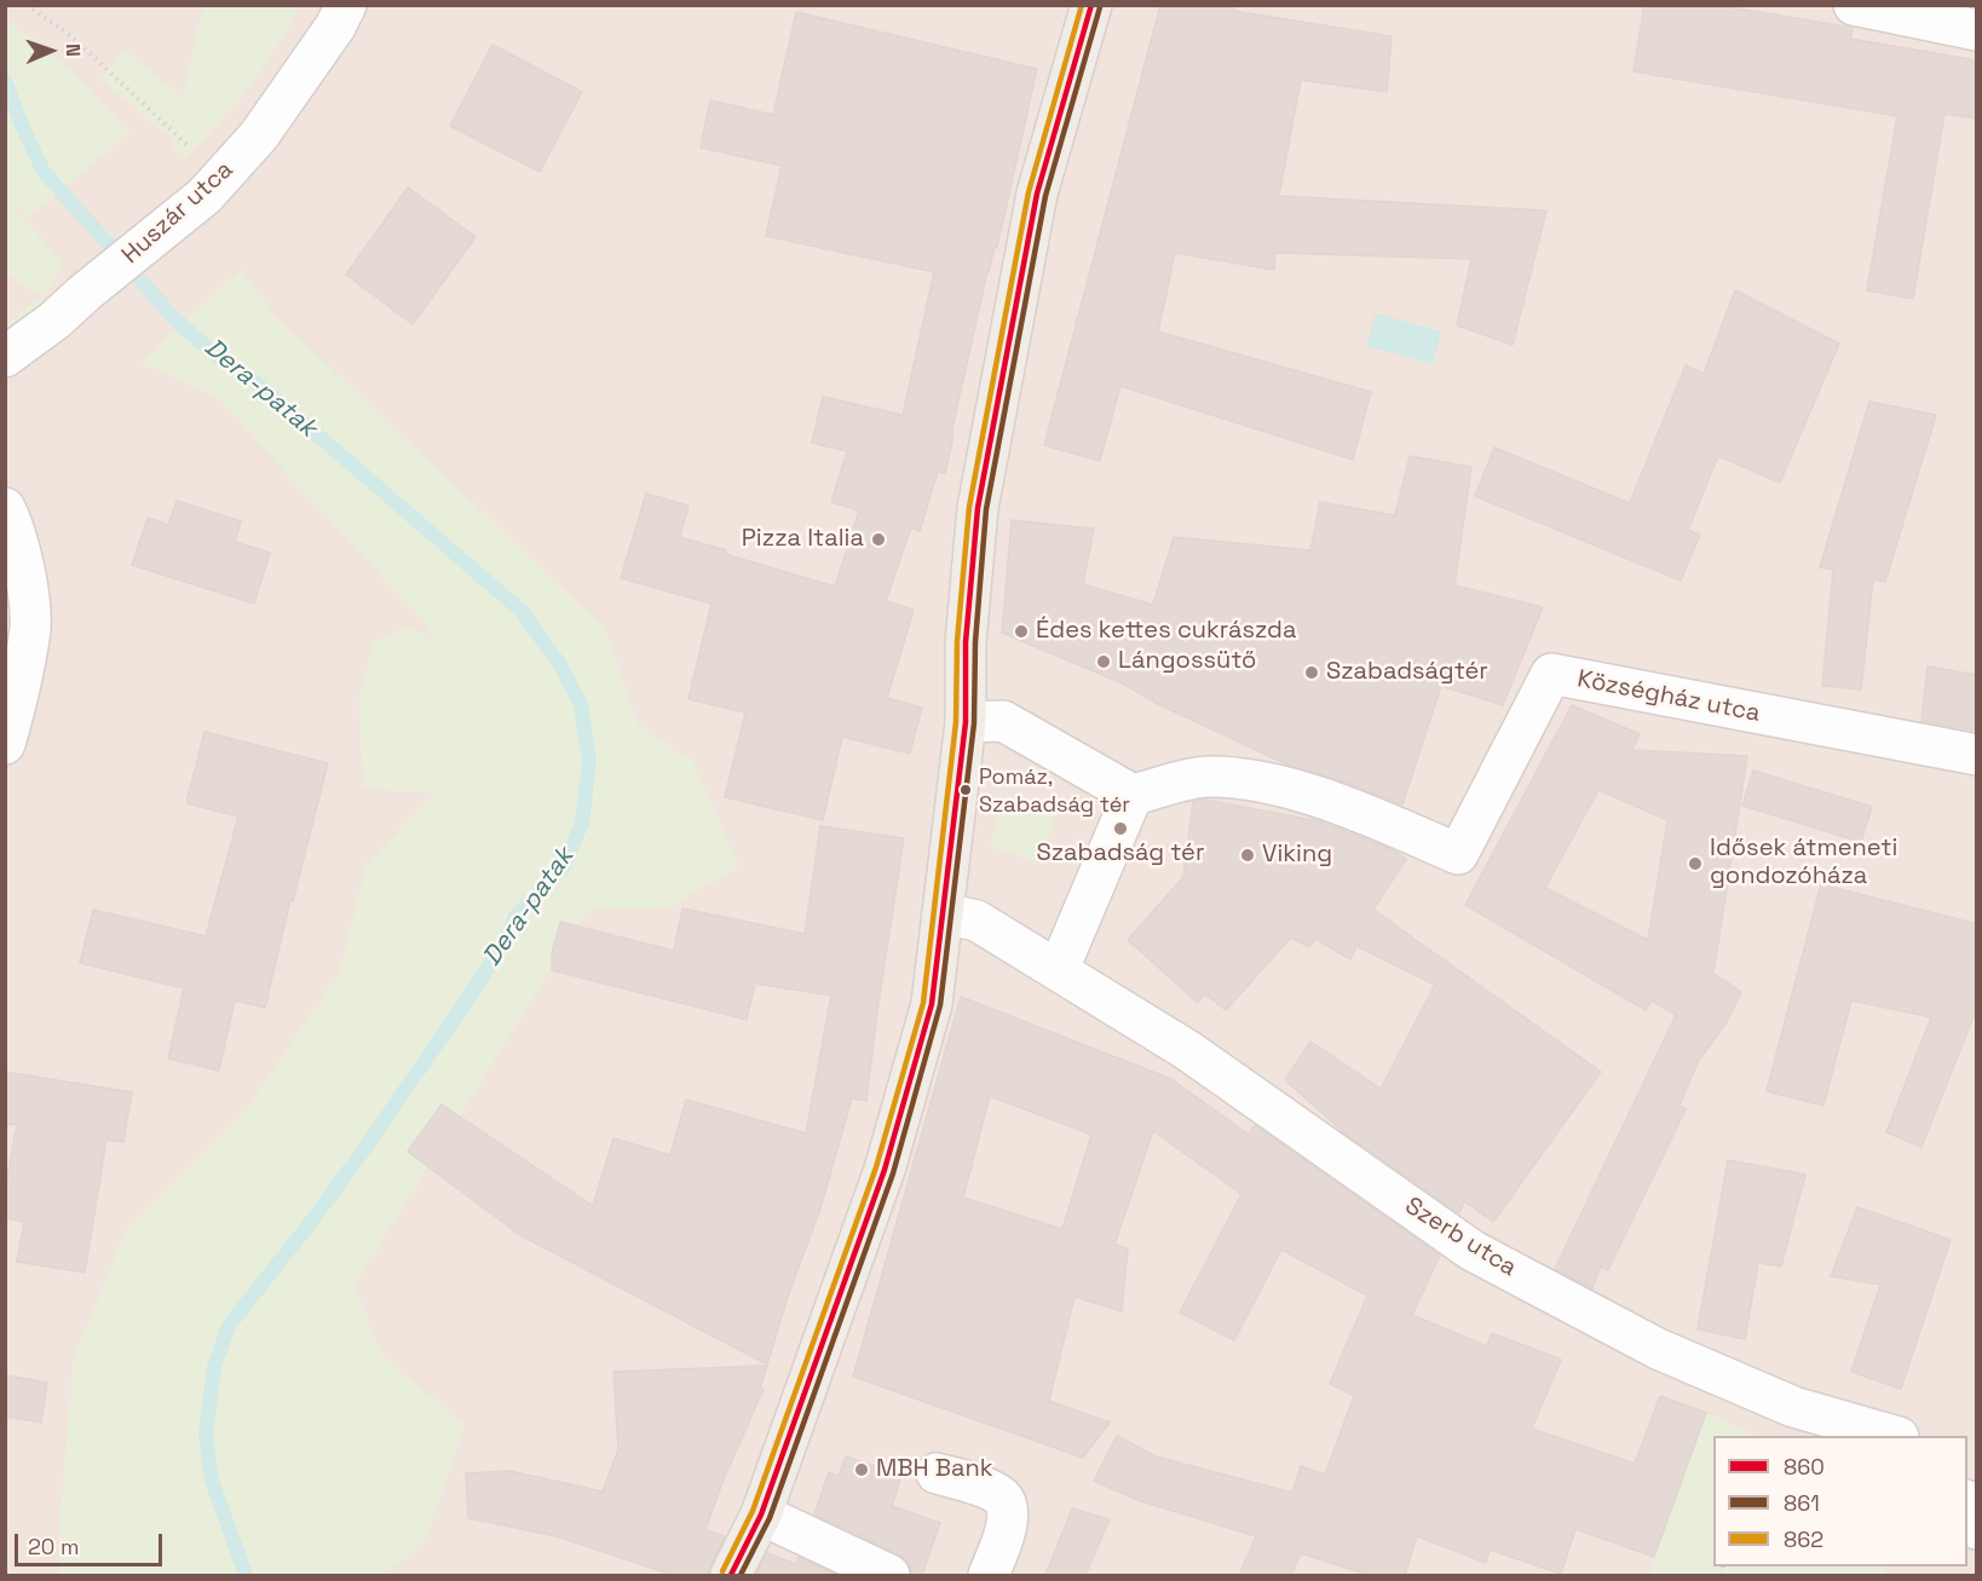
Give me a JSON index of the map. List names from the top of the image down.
{
  "streets": {
    "street": ["Huszár utca", "Községház utca", "Szerb utca"]
  },
  "water": ["Dera-patak"],
  "places": [
    "Pizza Italia",
    "Édes kettes cukrászda",
    "Lángossütő",
    "Szabadságtér",
    "Pomáz, Szabadság tér",
    "Szabadság tér",
    "Viking",
    "Idősek átmeneti gondozóháza",
    "MBH Bank"
  ],
  "lines": ["transit line 860", "transit line 862", "transit line 861"],
  "legend": ["860", "861", "862"],
  "scale_bar": "20 m",
  "north": "right"
}
